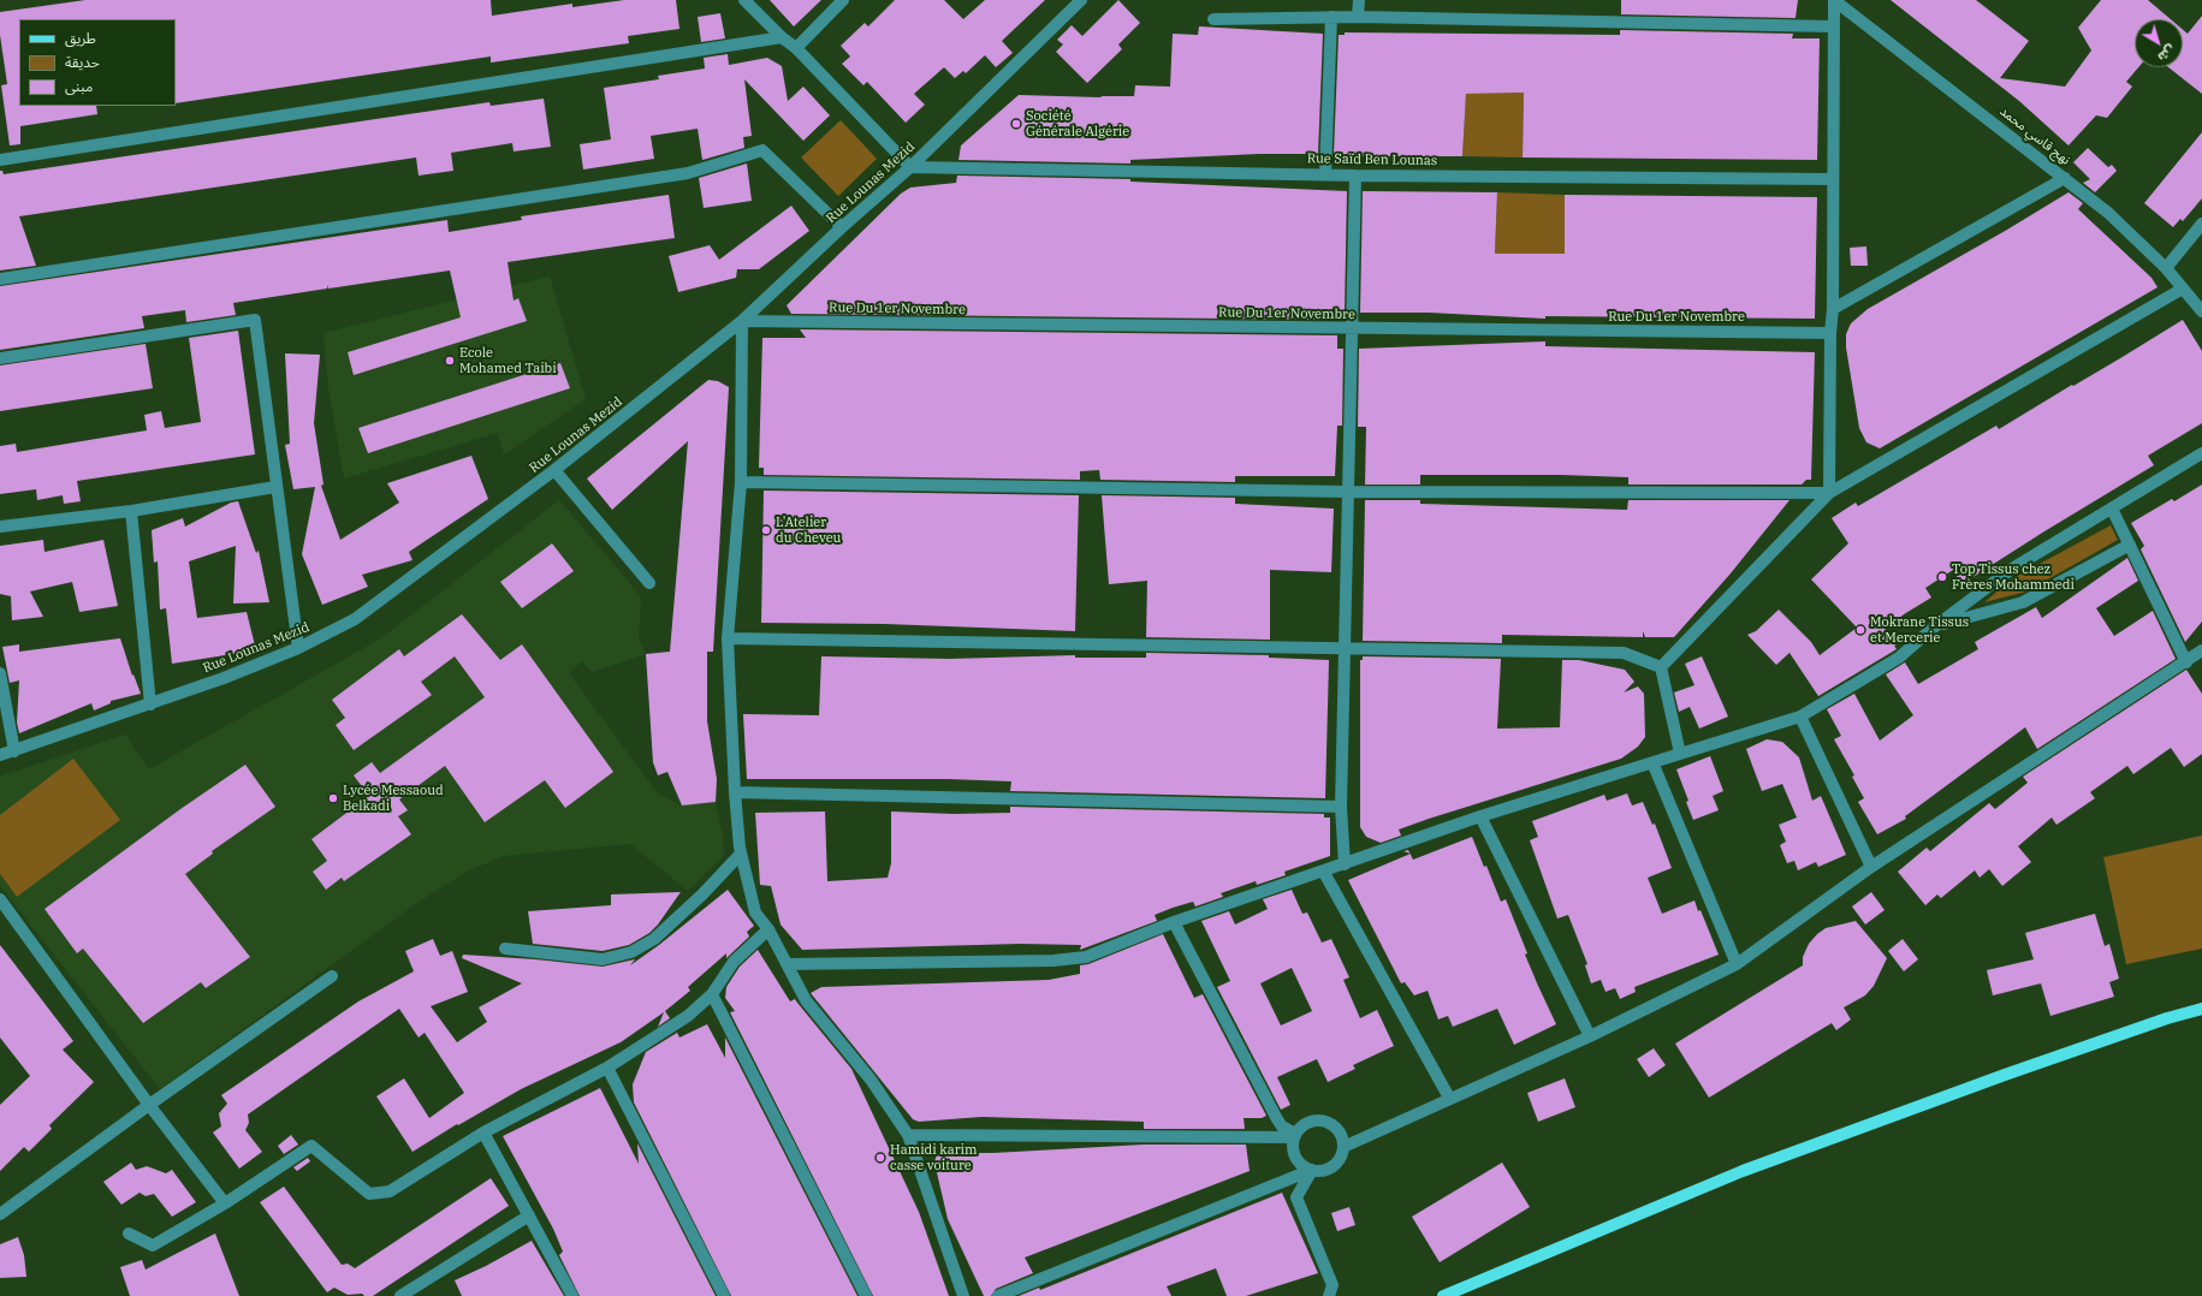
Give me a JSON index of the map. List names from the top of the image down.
{
  "streets": {
    "street": [
      "نهج قاسي محمد",
      "Rue Saïd Ben Lounas",
      "Rue Lounas Mezid",
      "Rue Du 1er Novembre"
    ]
  },
  "crossings": [
    ["Rue Saïd Ben Lounas", "Rue Lounas Mezid"],
    ["Rue Lounas Mezid", "Rue Du 1er Novembre"]
  ],
  "places": [
    "Société Générale Algérie",
    "Ecole Mohamed Taibi",
    "L'Atelier du Cheveu",
    "Top Tissus chez Frères Mohammedi",
    "Mokrane Tissus et Mercerie",
    "Lycée Messaoud Belkadi",
    "Hamidi karim casse voiture"
  ],
  "legend": ["طريق", "حديقة", "مبنى"],
  "north": "bottom right"
}
